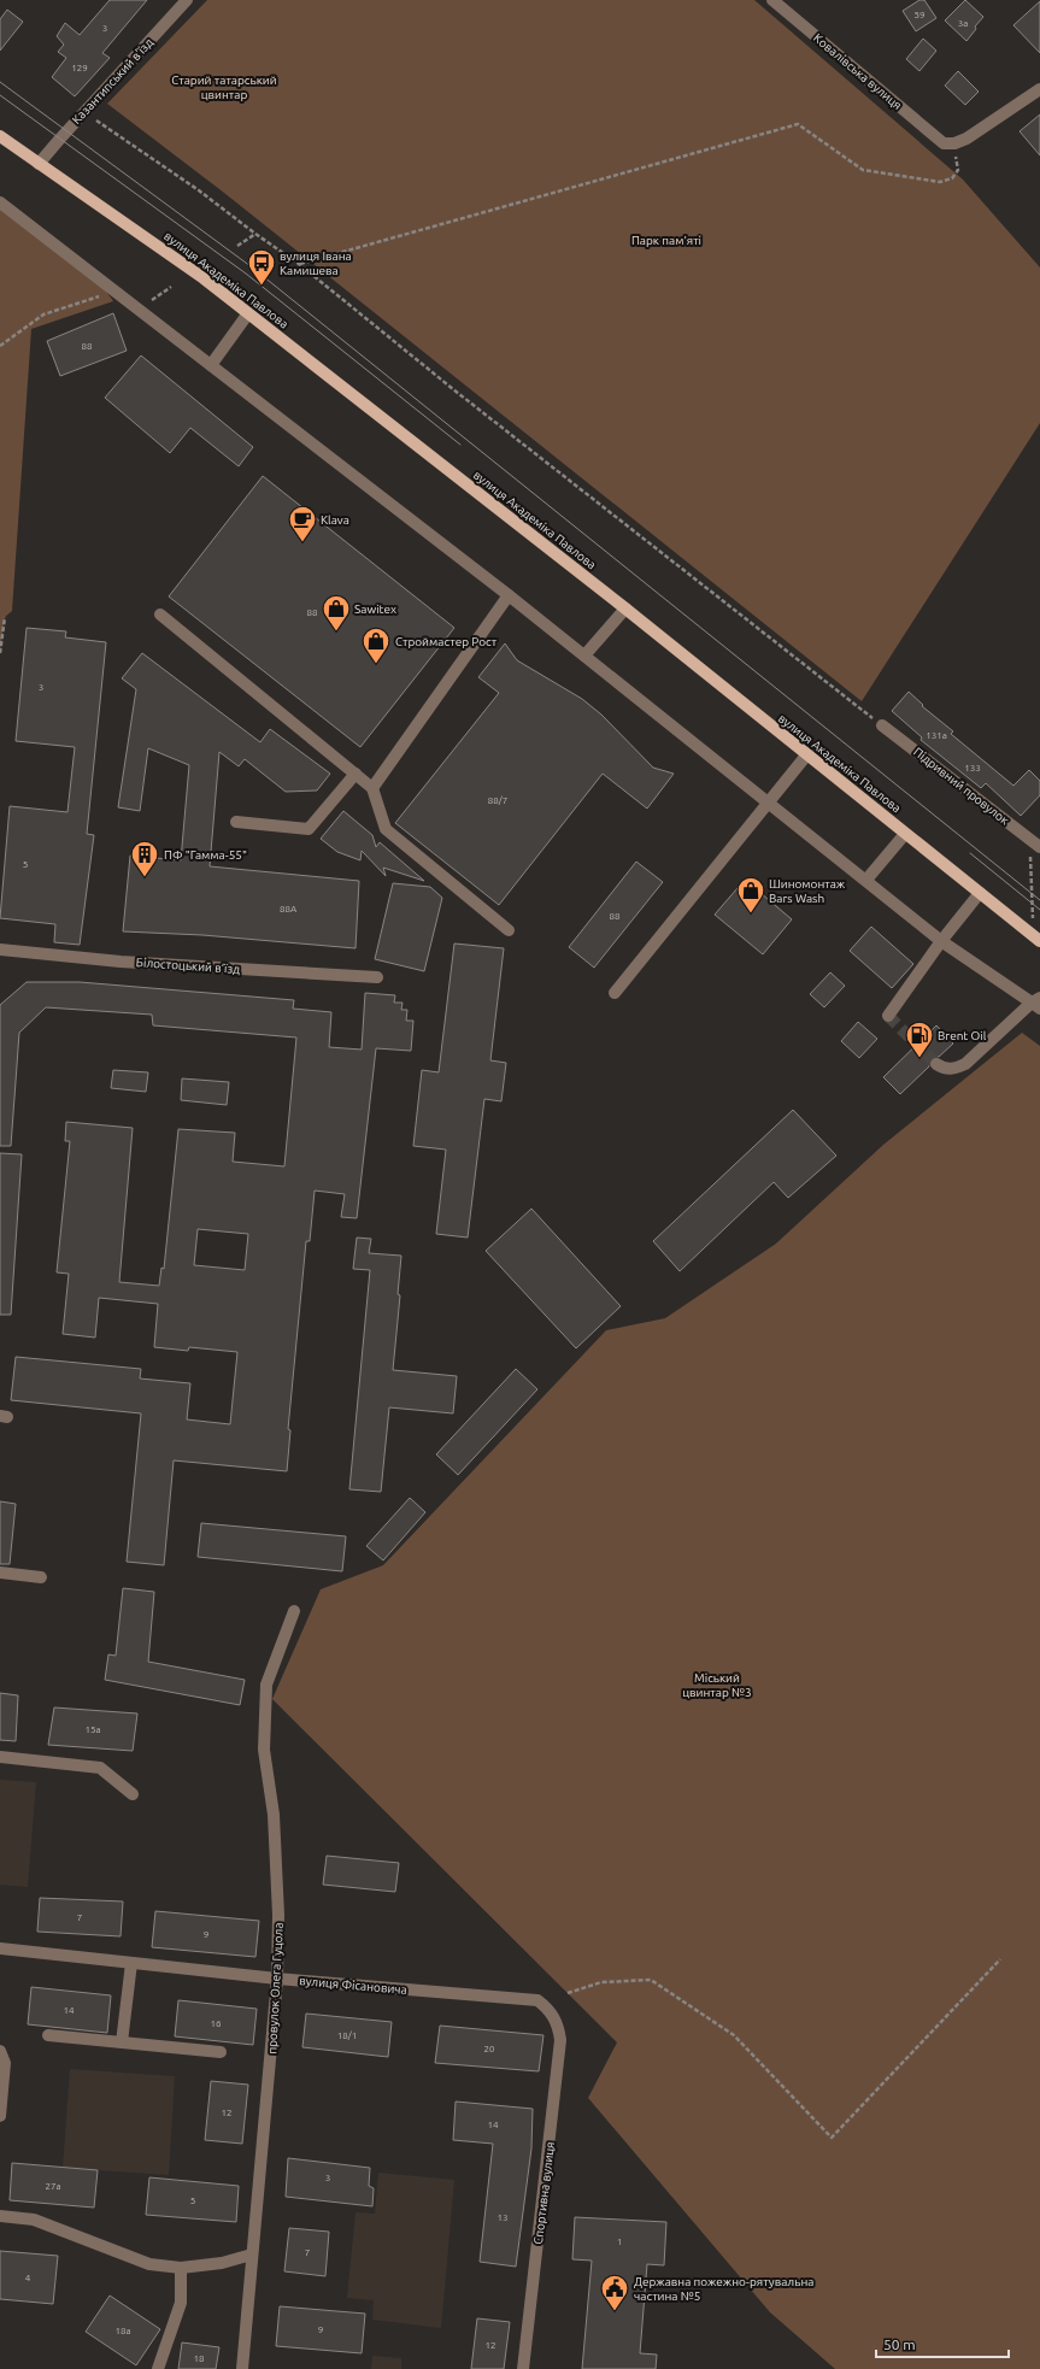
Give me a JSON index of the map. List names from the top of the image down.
{
  "streets": {
    "main road": ["вулиця Академіка Павлова"],
    "street": [
      "Ковалівська вулиця",
      "Казантипський в'їзд",
      "Підривний провулок",
      "Білостоцький в’їзд",
      "вулиця Фісановича",
      "провулок Олега Гуцола",
      "Спортивна вулиця"
    ]
  },
  "crossings": [
    ["Казантипський в'їзд", "вулиця Академіка Павлова"],
    ["вулиця Фісановича", "провулок Олега Гуцола"],
    ["вулиця Фісановича", "Спортивна вулиця"]
  ],
  "parks": ["Старий татарський цвинтар", "Парк пам'яті", "Міський цвинтар №3"],
  "places": {
    "bus stop": ["вулиця Івана Камишева"],
    "cafe": ["Klava"],
    "shop": ["Sawitex", "Строймастер Рост", "Шиномонтаж Bars Wash"],
    "building": ["ПФ \"Гамма-55\""],
    "fuel station": ["Brent Oil"],
    "public building": ["Державна пожежно-рятувальна частина №5"]
  },
  "house_numbers": [
    "59",
    "3а",
    "3",
    "129",
    "88",
    "88",
    "3",
    "131а",
    "133",
    "88/7",
    "5",
    "88А",
    "88",
    "15а",
    "7",
    "9",
    "14",
    "16",
    "18/1",
    "20",
    "12",
    "14",
    "3",
    "27а",
    "5",
    "13",
    "1",
    "7",
    "4",
    "9",
    "18а",
    "12",
    "18"
  ],
  "scale_bar": "50 m"
}
